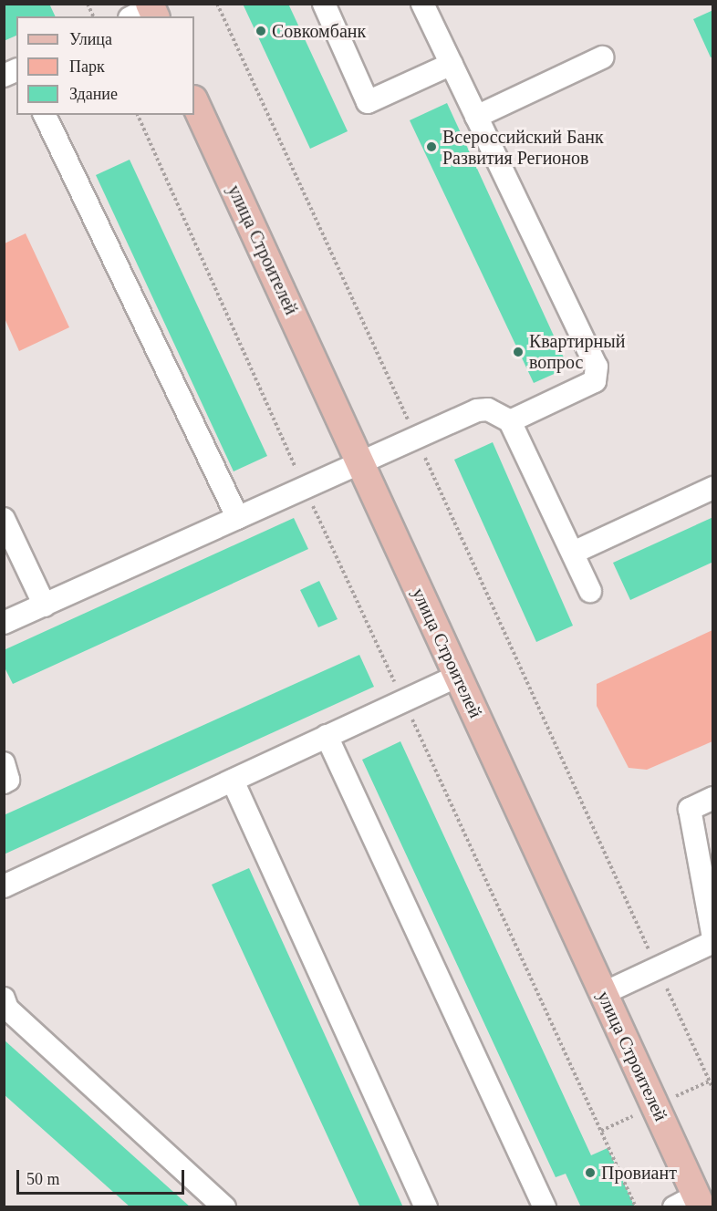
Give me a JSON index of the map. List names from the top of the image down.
{
  "streets": {
    "main road": ["улица Строителей"]
  },
  "places": [
    "Совкомбанк",
    "Всероссийский Банк Развития Регионов",
    "Квартирный вопрос",
    "Провиант"
  ],
  "legend": ["Улица", "Парк", "Здание"],
  "scale_bar": "50 m"
}
